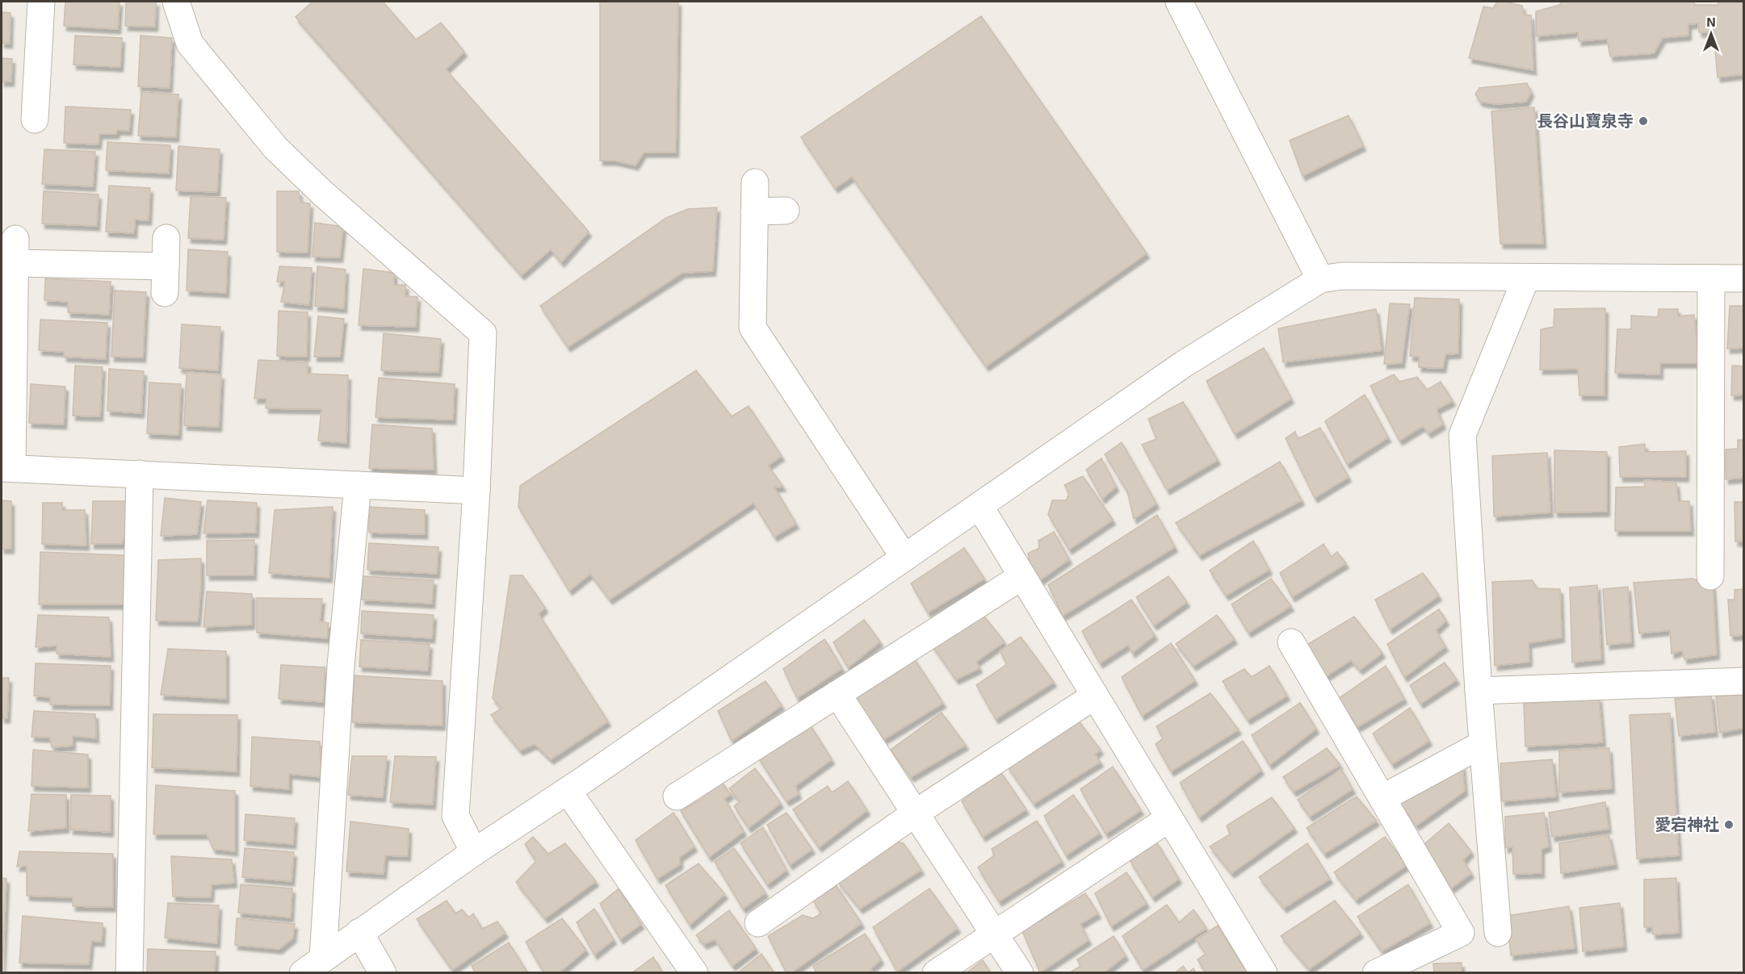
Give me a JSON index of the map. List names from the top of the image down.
{
  "places": ["長谷山寶泉寺", "愛宕神社"],
  "north": "top"
}
